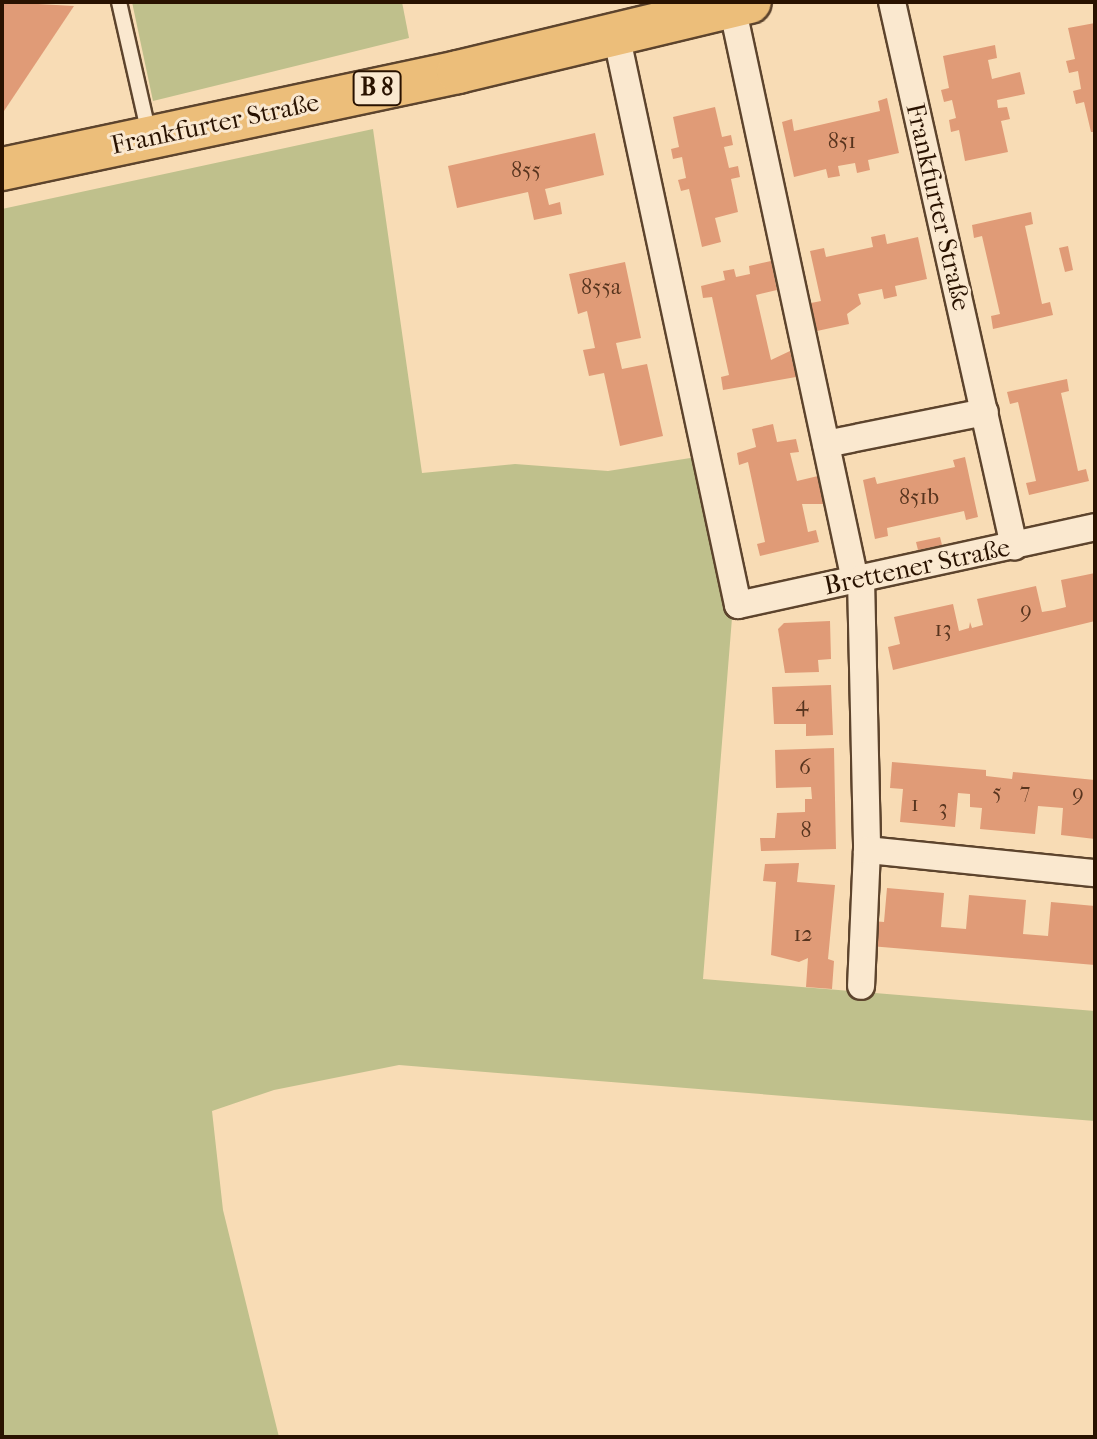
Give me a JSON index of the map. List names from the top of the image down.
{
  "streets": {
    "main road": ["B 8", "Frankfurter Straße"],
    "street": ["Brettener Straße"]
  },
  "crossings": [
    ["Frankfurter Straße", "Brettener Straße"]
  ],
  "house_numbers": [
    "851",
    "855",
    "855a",
    "851b",
    "9",
    "13",
    "4",
    "6",
    "7",
    "5",
    "9",
    "1",
    "3",
    "8",
    "12"
  ]
}
